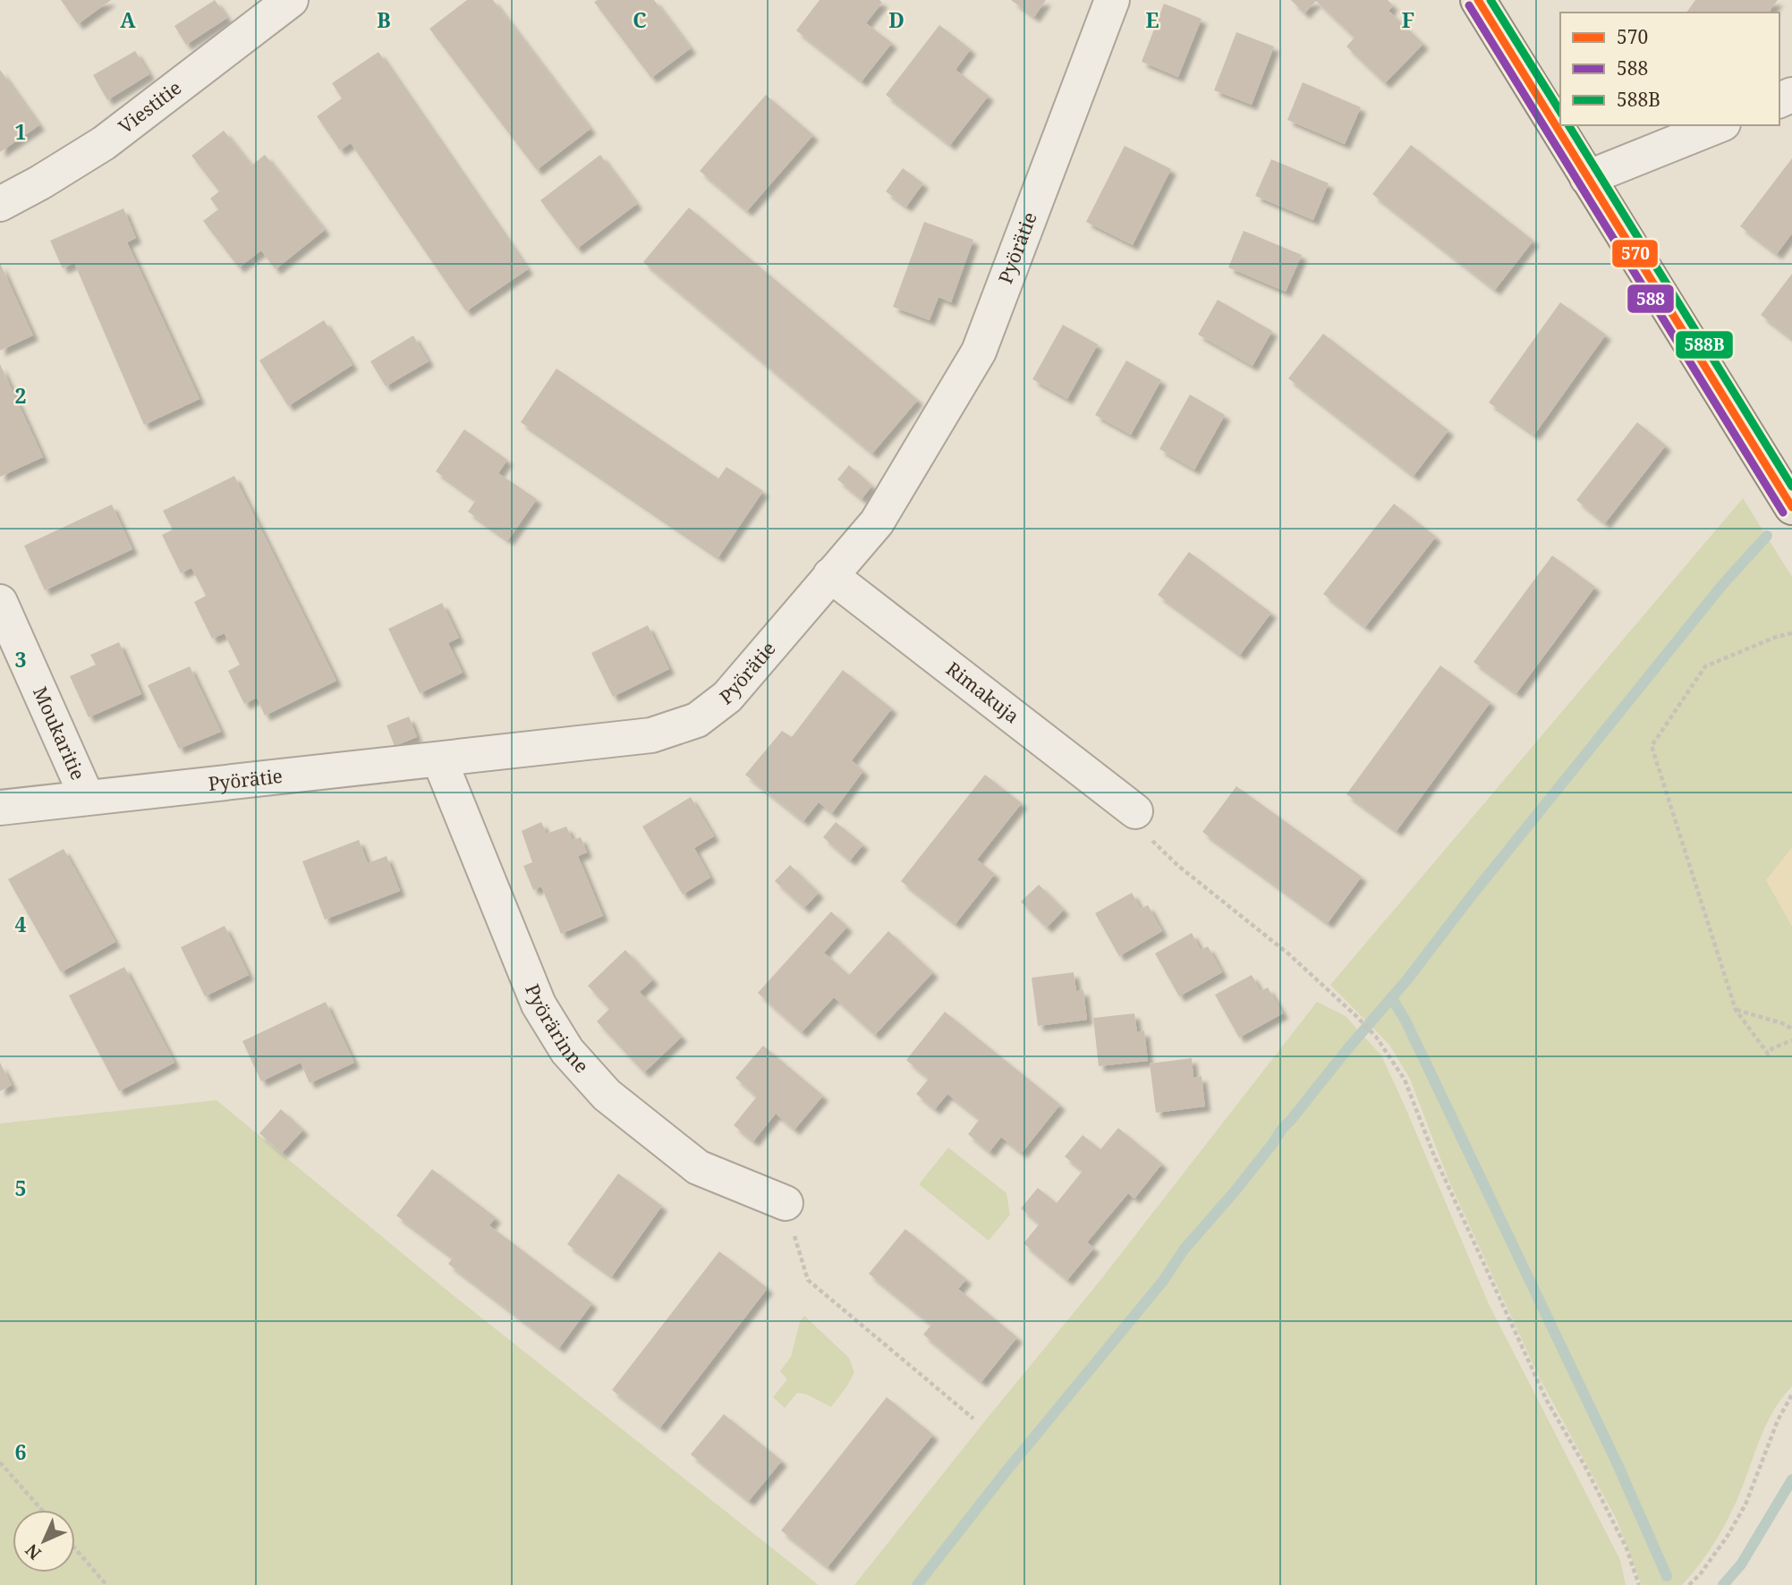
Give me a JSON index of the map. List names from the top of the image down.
{
  "streets": {
    "street": [
      "Viestitie",
      "Pyörätie",
      "Rimakuja",
      "Moukaritie",
      "Pyörärinne"
    ]
  },
  "crossings": [
    ["Pyörätie", "Rimakuja"],
    ["Pyörätie", "Moukaritie"],
    ["Pyörätie", "Pyörärinne"]
  ],
  "lines": ["transit line 570", "transit line 588B", "transit line 588"],
  "legend": ["570", "588", "588B"],
  "north": "bottom left",
  "grid": {
    "columns": [
      "A",
      "B",
      "C",
      "D",
      "E",
      "F"
    ],
    "rows": [
      "1",
      "2",
      "3",
      "4",
      "5",
      "6"
    ]
  }
}
